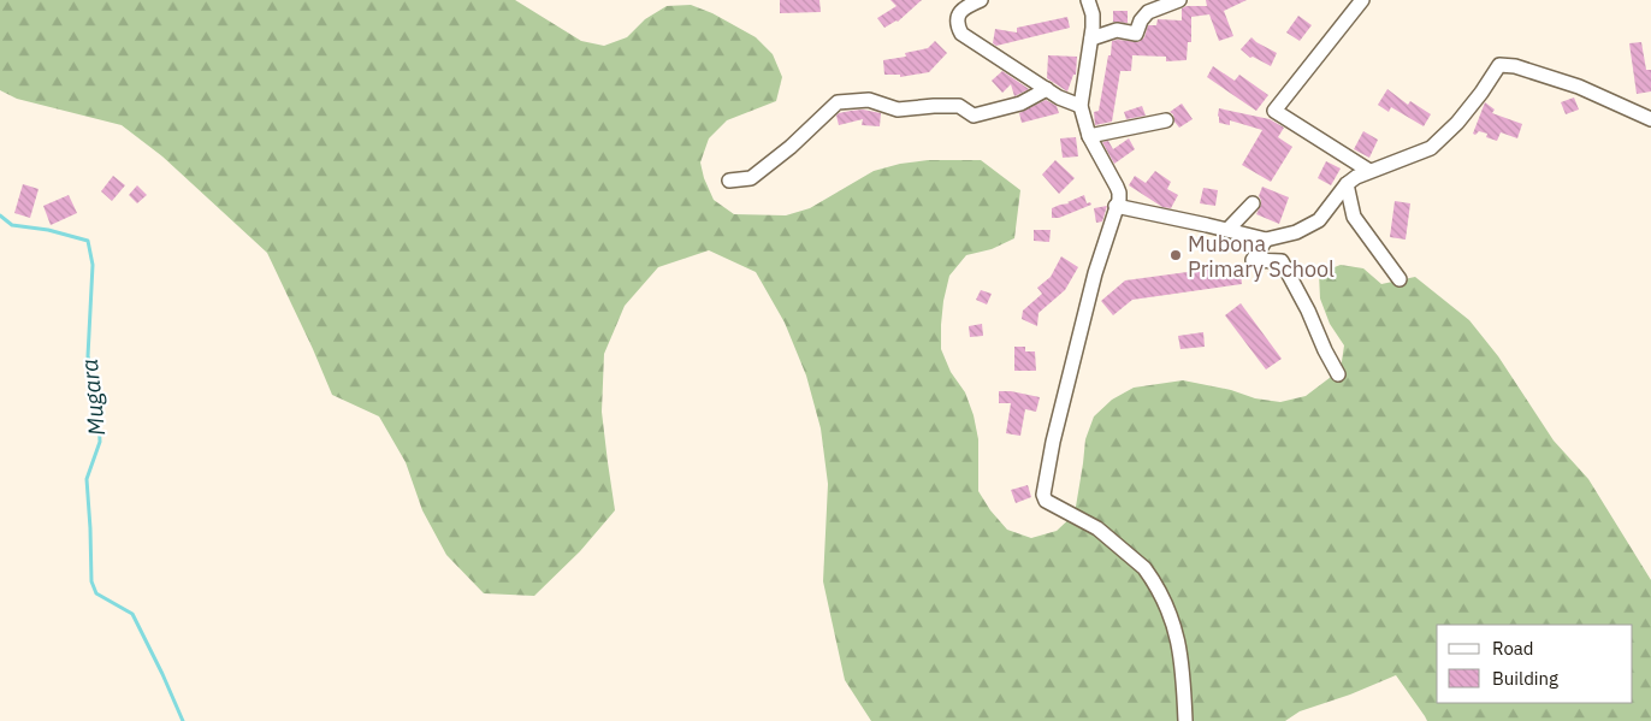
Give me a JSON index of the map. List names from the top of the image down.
{
  "water": ["Mugara"],
  "places": ["Mubona Primary School"],
  "legend": ["Road", "Building"]
}
